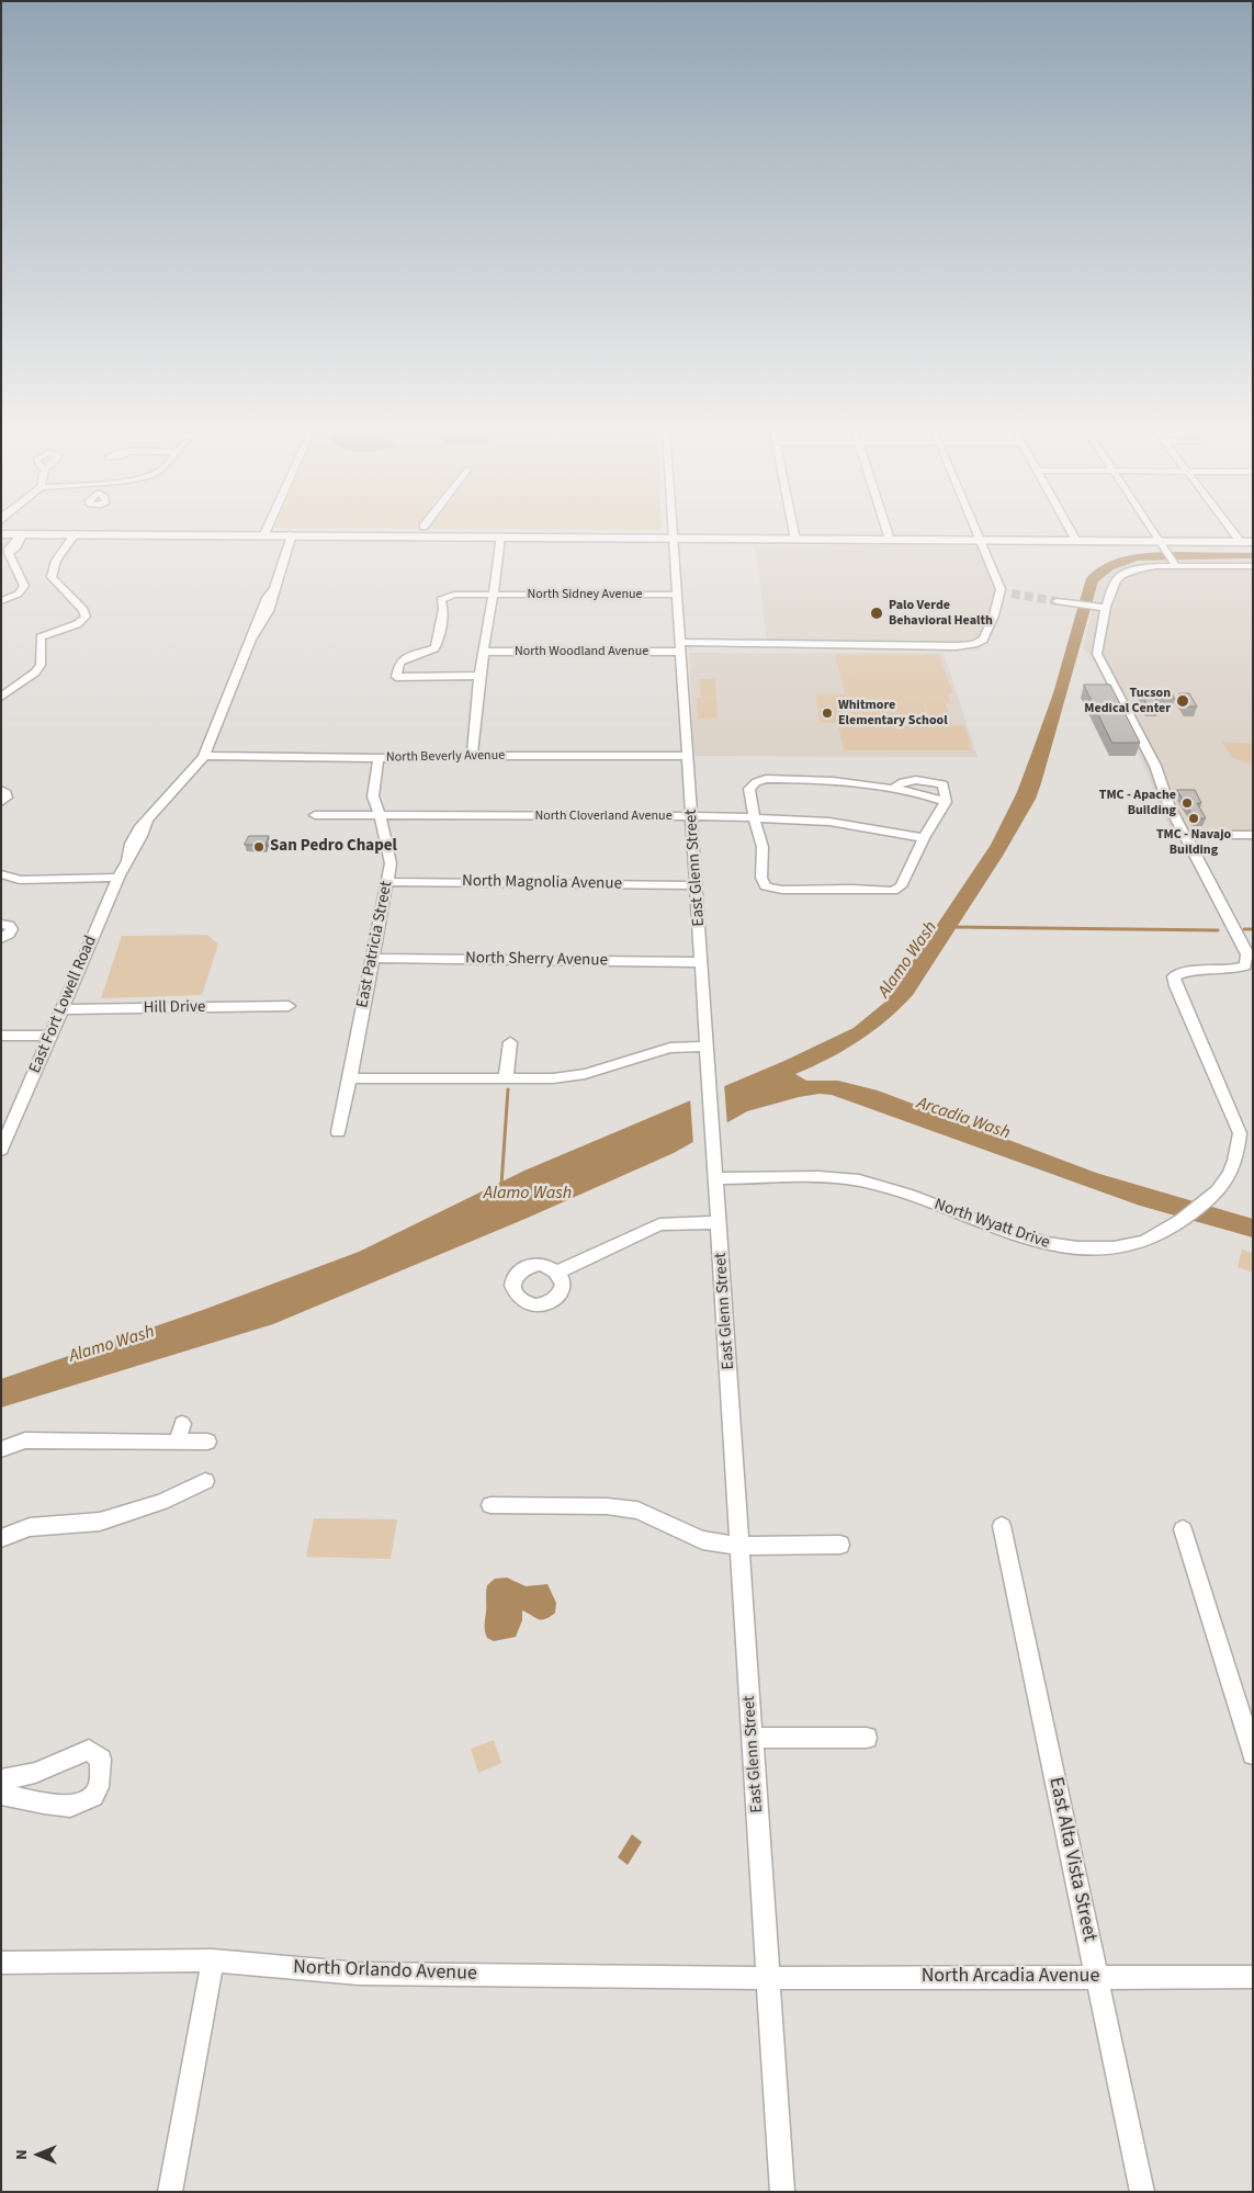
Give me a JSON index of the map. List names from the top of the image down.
{
  "streets": {
    "street": [
      "North Sidney Avenue",
      "North Woodland Avenue",
      "North Beverly Avenue",
      "North Cloverland Avenue",
      "East Glenn Street",
      "North Magnolia Avenue",
      "East Patricia Street",
      "North Sherry Avenue",
      "East Fort Lowell Road",
      "Hill Drive",
      "North Wyatt Drive",
      "East Alta Vista Street",
      "North Orlando Avenue",
      "North Arcadia Avenue"
    ]
  },
  "crossings": [
    ["North Sidney Avenue", "East Glenn Street"],
    ["North Woodland Avenue", "East Glenn Street"],
    ["North Beverly Avenue", "East Glenn Street"],
    ["North Beverly Avenue", "East Patricia Street"],
    ["North Beverly Avenue", "East Fort Lowell Road"],
    ["North Cloverland Avenue", "East Glenn Street"],
    ["North Cloverland Avenue", "East Patricia Street"],
    ["East Glenn Street", "North Magnolia Avenue"],
    ["East Glenn Street", "North Sherry Avenue"],
    ["East Glenn Street", "North Wyatt Drive"],
    ["East Glenn Street", "North Orlando Avenue"],
    ["East Glenn Street", "North Arcadia Avenue"],
    ["North Magnolia Avenue", "East Patricia Street"],
    ["East Patricia Street", "North Sherry Avenue"],
    ["East Fort Lowell Road", "Hill Drive"],
    ["East Alta Vista Street", "North Arcadia Avenue"],
    ["North Orlando Avenue", "North Arcadia Avenue"]
  ],
  "water": ["Alamo Wash", "Arcadia Wash"],
  "places": [
    "Palo Verde Behavioral Health",
    "Tucson Medical Center",
    "Whitmore Elementary School",
    "TMC - Apache Building",
    "TMC - Navajo Building",
    "San Pedro Chapel"
  ],
  "north": "left"
}
